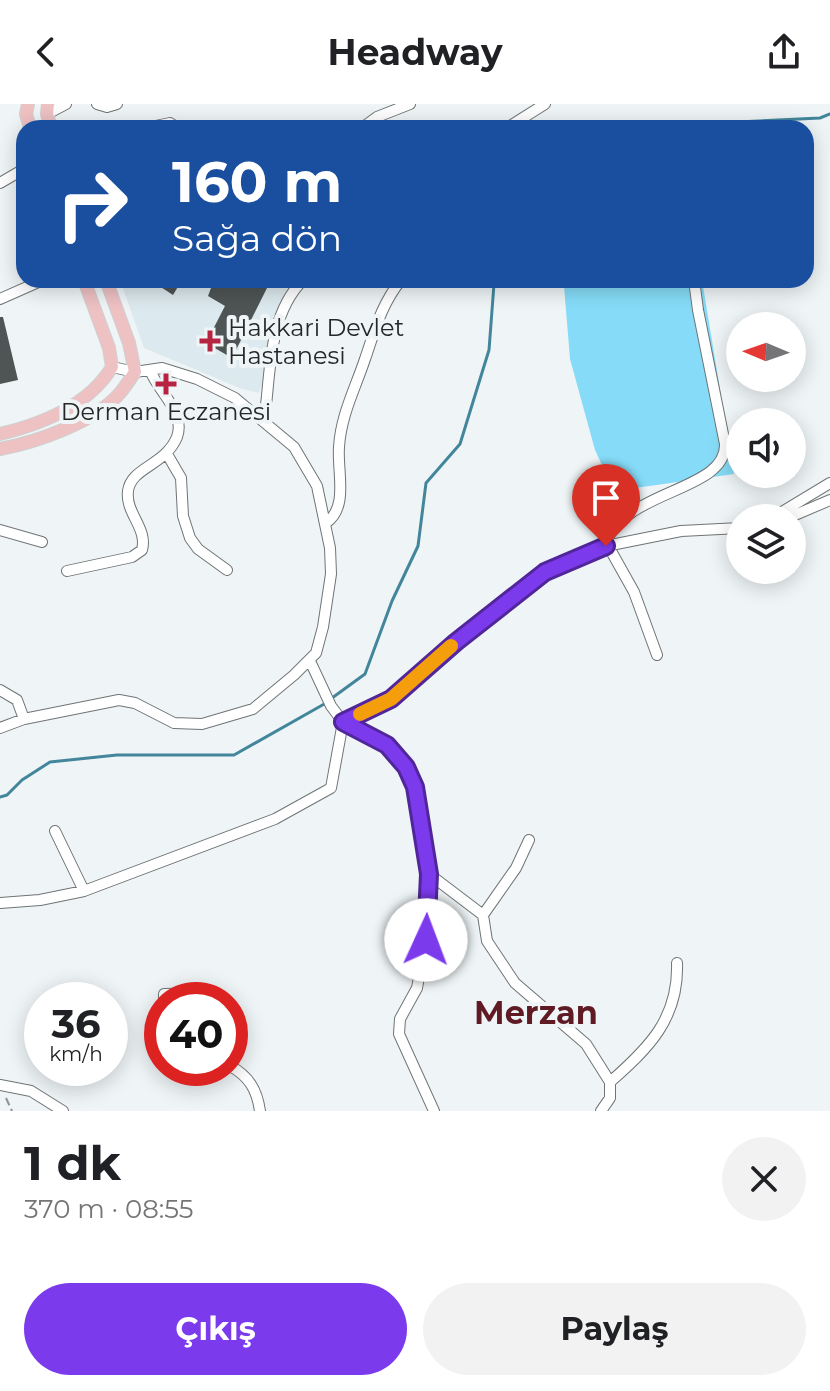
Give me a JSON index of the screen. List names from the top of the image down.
{
  "districts": ["Merzan"],
  "places": {
    "health": ["Hakkari Devlet Hastanesi", "Derman Eczanesi"]
  },
  "north": "left",
  "page": {
    "header": "Headway",
    "turn": ["160 m", "Sağa dön"],
    "speed": "36 km/h",
    "limit": "40",
    "heading": ["1 dk", "370 m · 08:55"],
    "buttons": ["Çıkış", "Paylaş"]
  }
}
